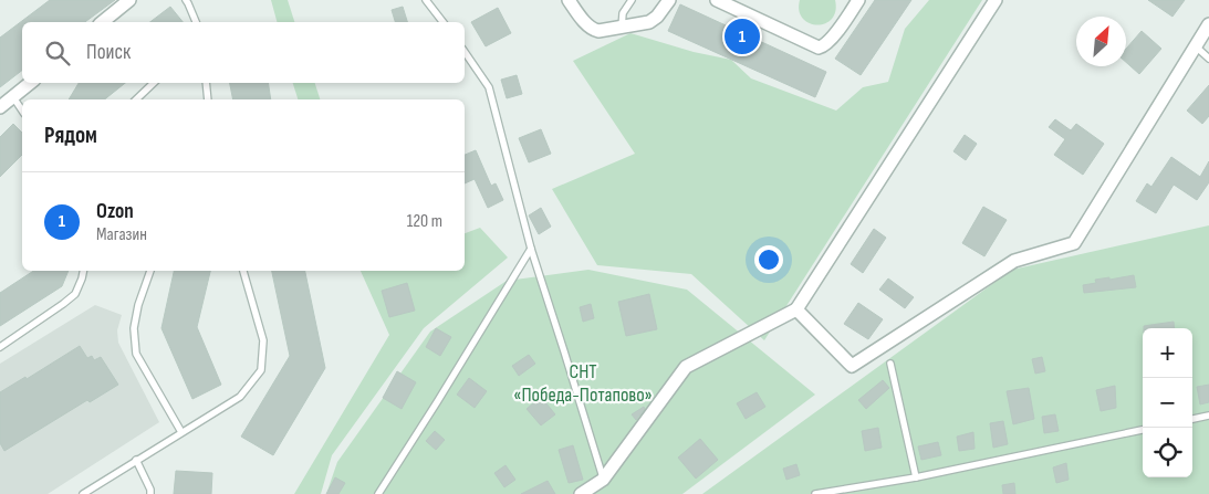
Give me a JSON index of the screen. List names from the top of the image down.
{
  "parks": ["СНТ «Победа-Потапово»"],
  "north": "top right",
  "page": {
    "pins": "1",
    "search": "Поиск",
    "heading": "Рядом",
    "list": [
      {
        "mark": "1",
        "name": "Ozon",
        "note": "Магазин",
        "value": "120 m"
      }
    ],
    "map_buttons": ["+", "−"]
  }
}
